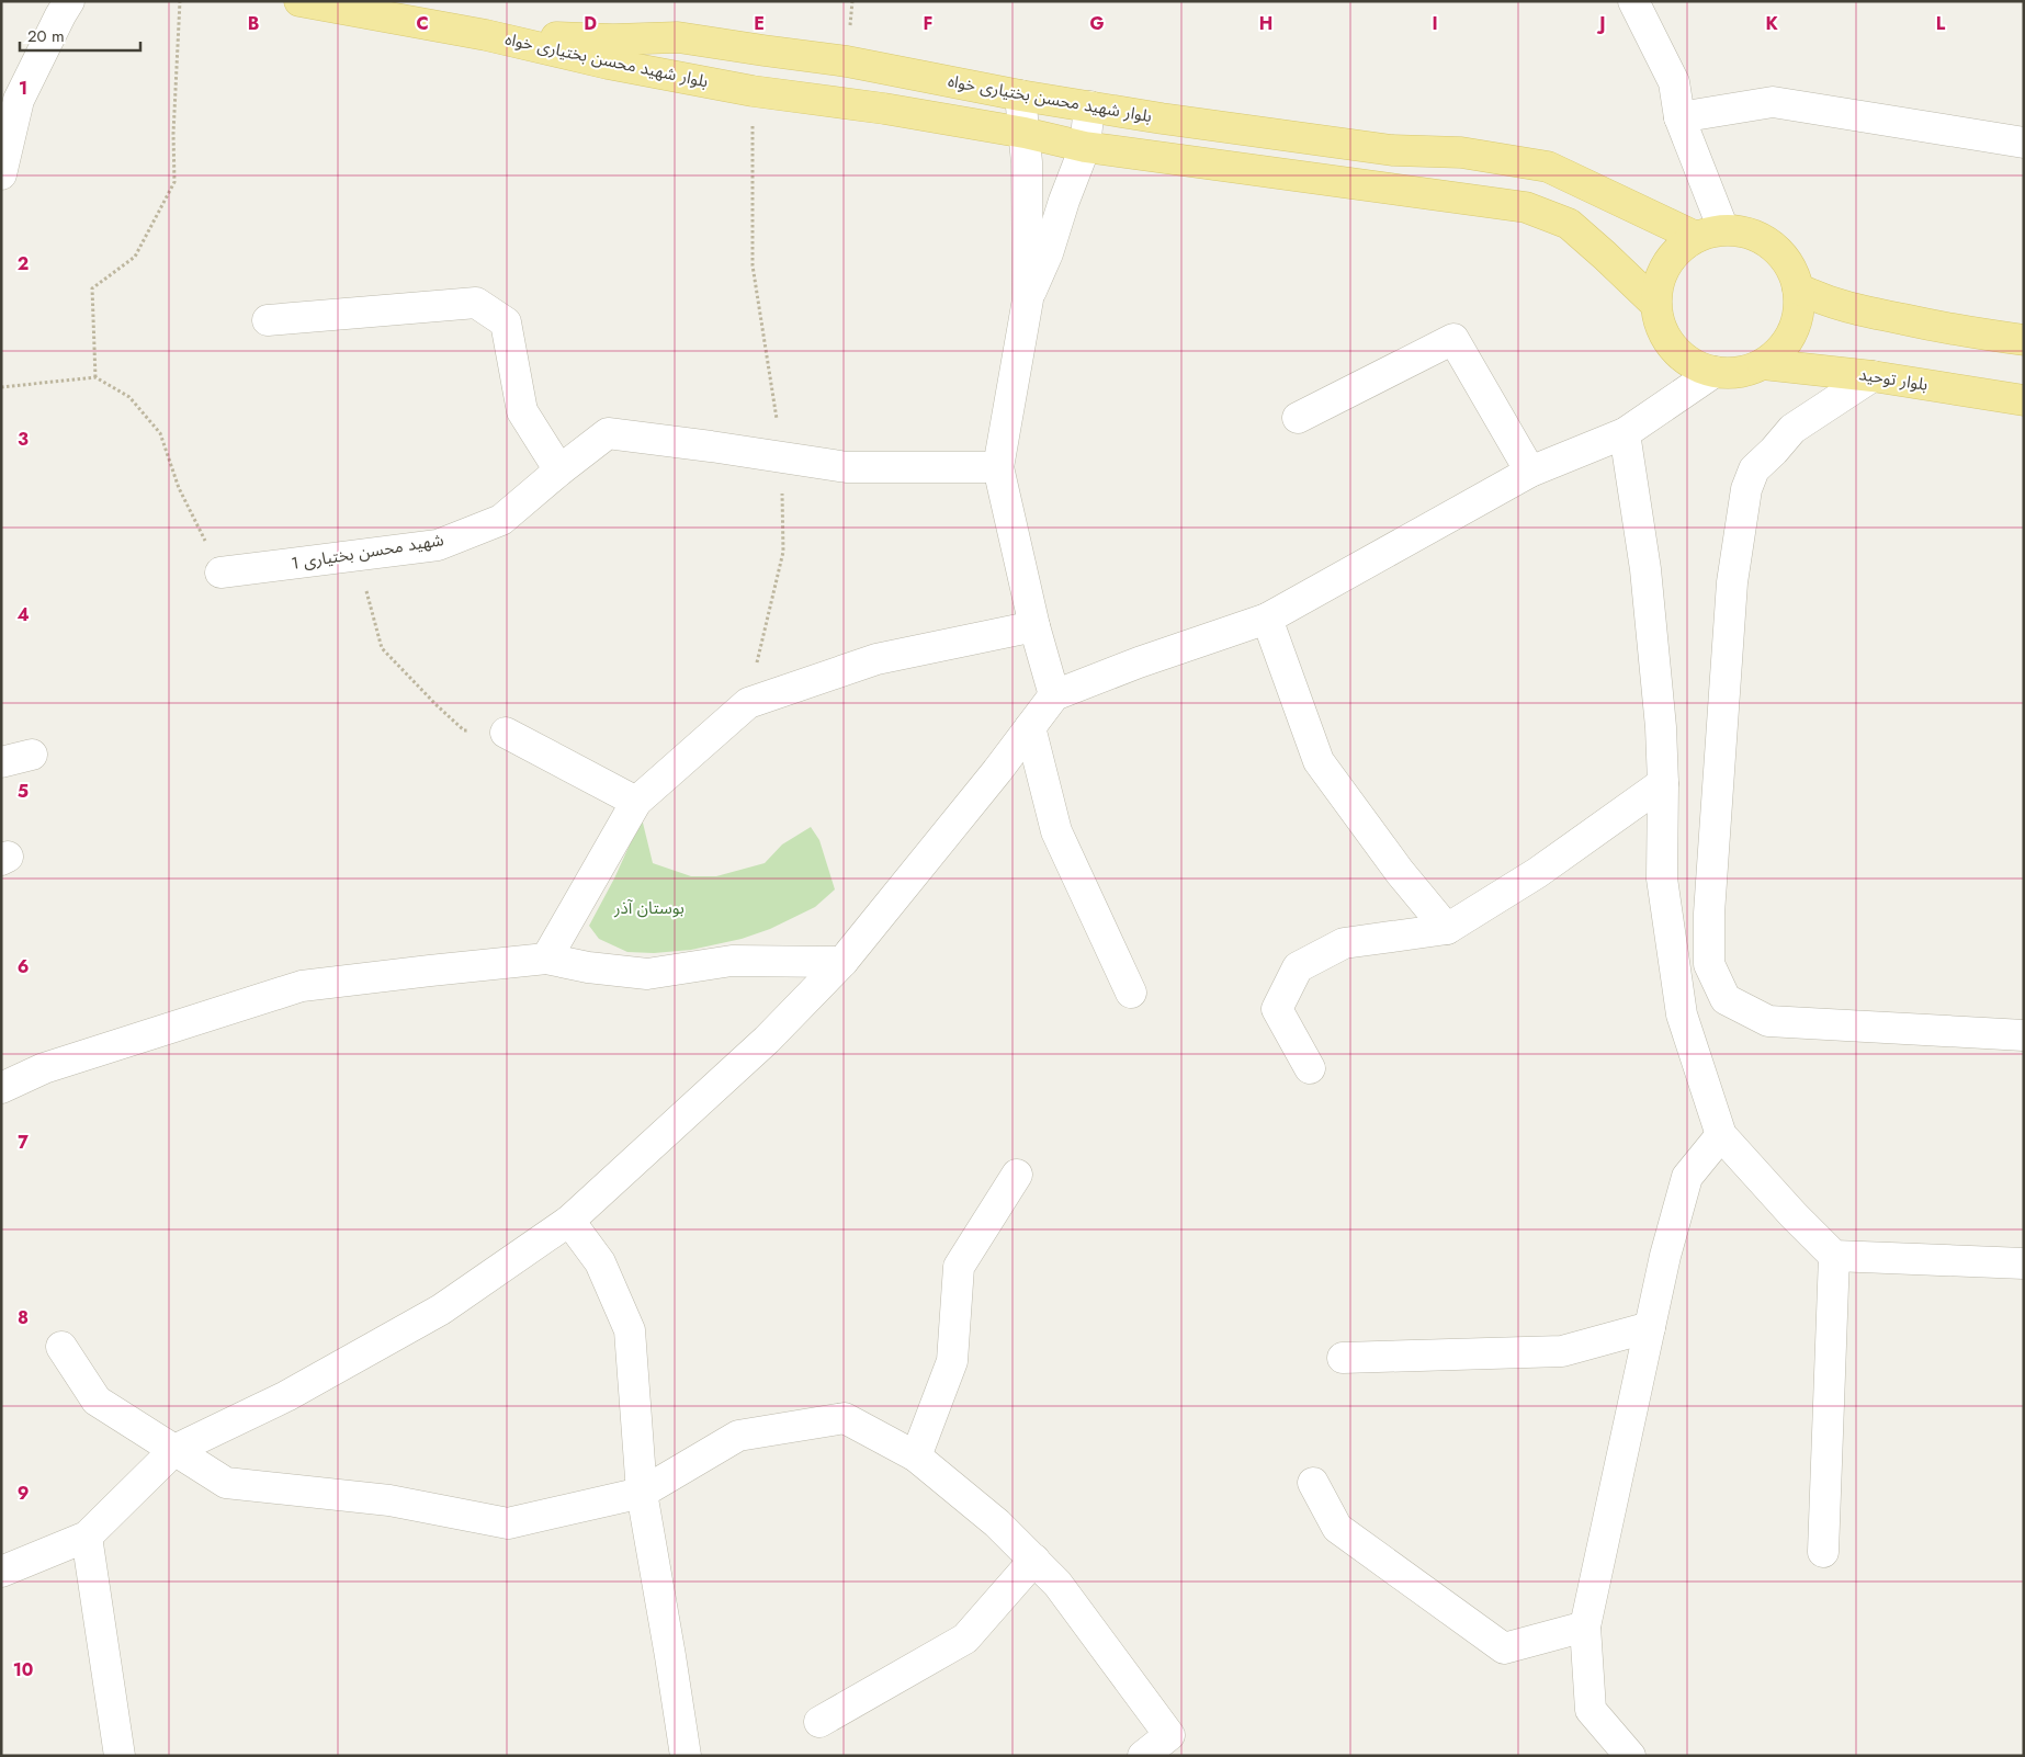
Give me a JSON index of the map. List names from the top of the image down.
{
  "streets": {
    "main road": ["بلوار شهید محسن بختیاری خواه", "بلوار توحید"],
    "street": ["شهید محسن بختیاری 1"]
  },
  "crossings": [
    ["بلوار شهید محسن بختیاری خواه", "بلوار توحید"]
  ],
  "parks": ["بوستان آذر"],
  "scale_bar": "20 m",
  "grid": {
    "columns": [
      "B",
      "C",
      "D",
      "E",
      "F",
      "G",
      "H",
      "I",
      "J",
      "K",
      "L"
    ],
    "rows": [
      "1",
      "2",
      "3",
      "4",
      "5",
      "6",
      "7",
      "8",
      "9",
      "10"
    ]
  }
}
